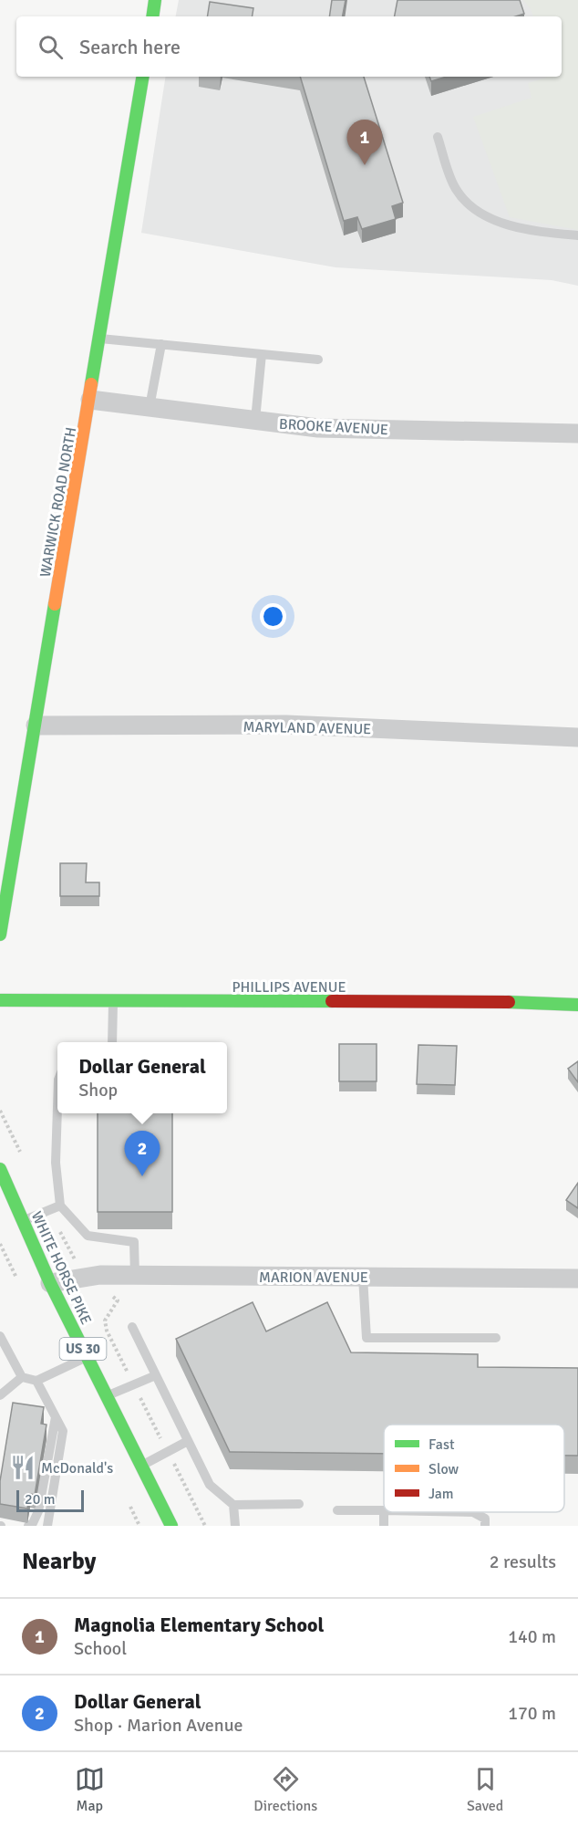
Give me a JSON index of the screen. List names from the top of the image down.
{
  "streets": {
    "main road": [
      "WARWICK ROAD NORTH",
      "PHILLIPS AVENUE",
      "WHITE HORSE PIKE",
      "US 30"
    ],
    "street": ["BROOKE AVENUE", "MARYLAND AVENUE", "MARION AVENUE"]
  },
  "crossings": [
    ["BROOKE AVENUE", "WARWICK ROAD NORTH"],
    ["WARWICK ROAD NORTH", "MARYLAND AVENUE"],
    ["WHITE HORSE PIKE", "MARION AVENUE"]
  ],
  "places": {
    "restaurant": ["McDonald's"]
  },
  "legend": ["Fast", "Slow", "Jam"],
  "scale_bar": "20 m",
  "page": {
    "search": "Search here",
    "pins": ["1", "2"],
    "popup": ["Dollar General", "Shop"],
    "scale": "20 m",
    "heading": ["Nearby", "2 results"],
    "list": [
      {
        "mark": "1",
        "name": "Magnolia Elementary School",
        "note": "School",
        "value": "140 m"
      },
      {
        "mark": "2",
        "name": "Dollar General",
        "note": "Shop · Marion Avenue",
        "value": "170 m"
      }
    ],
    "nav": ["Map", "Directions", "Saved"]
  }
}
